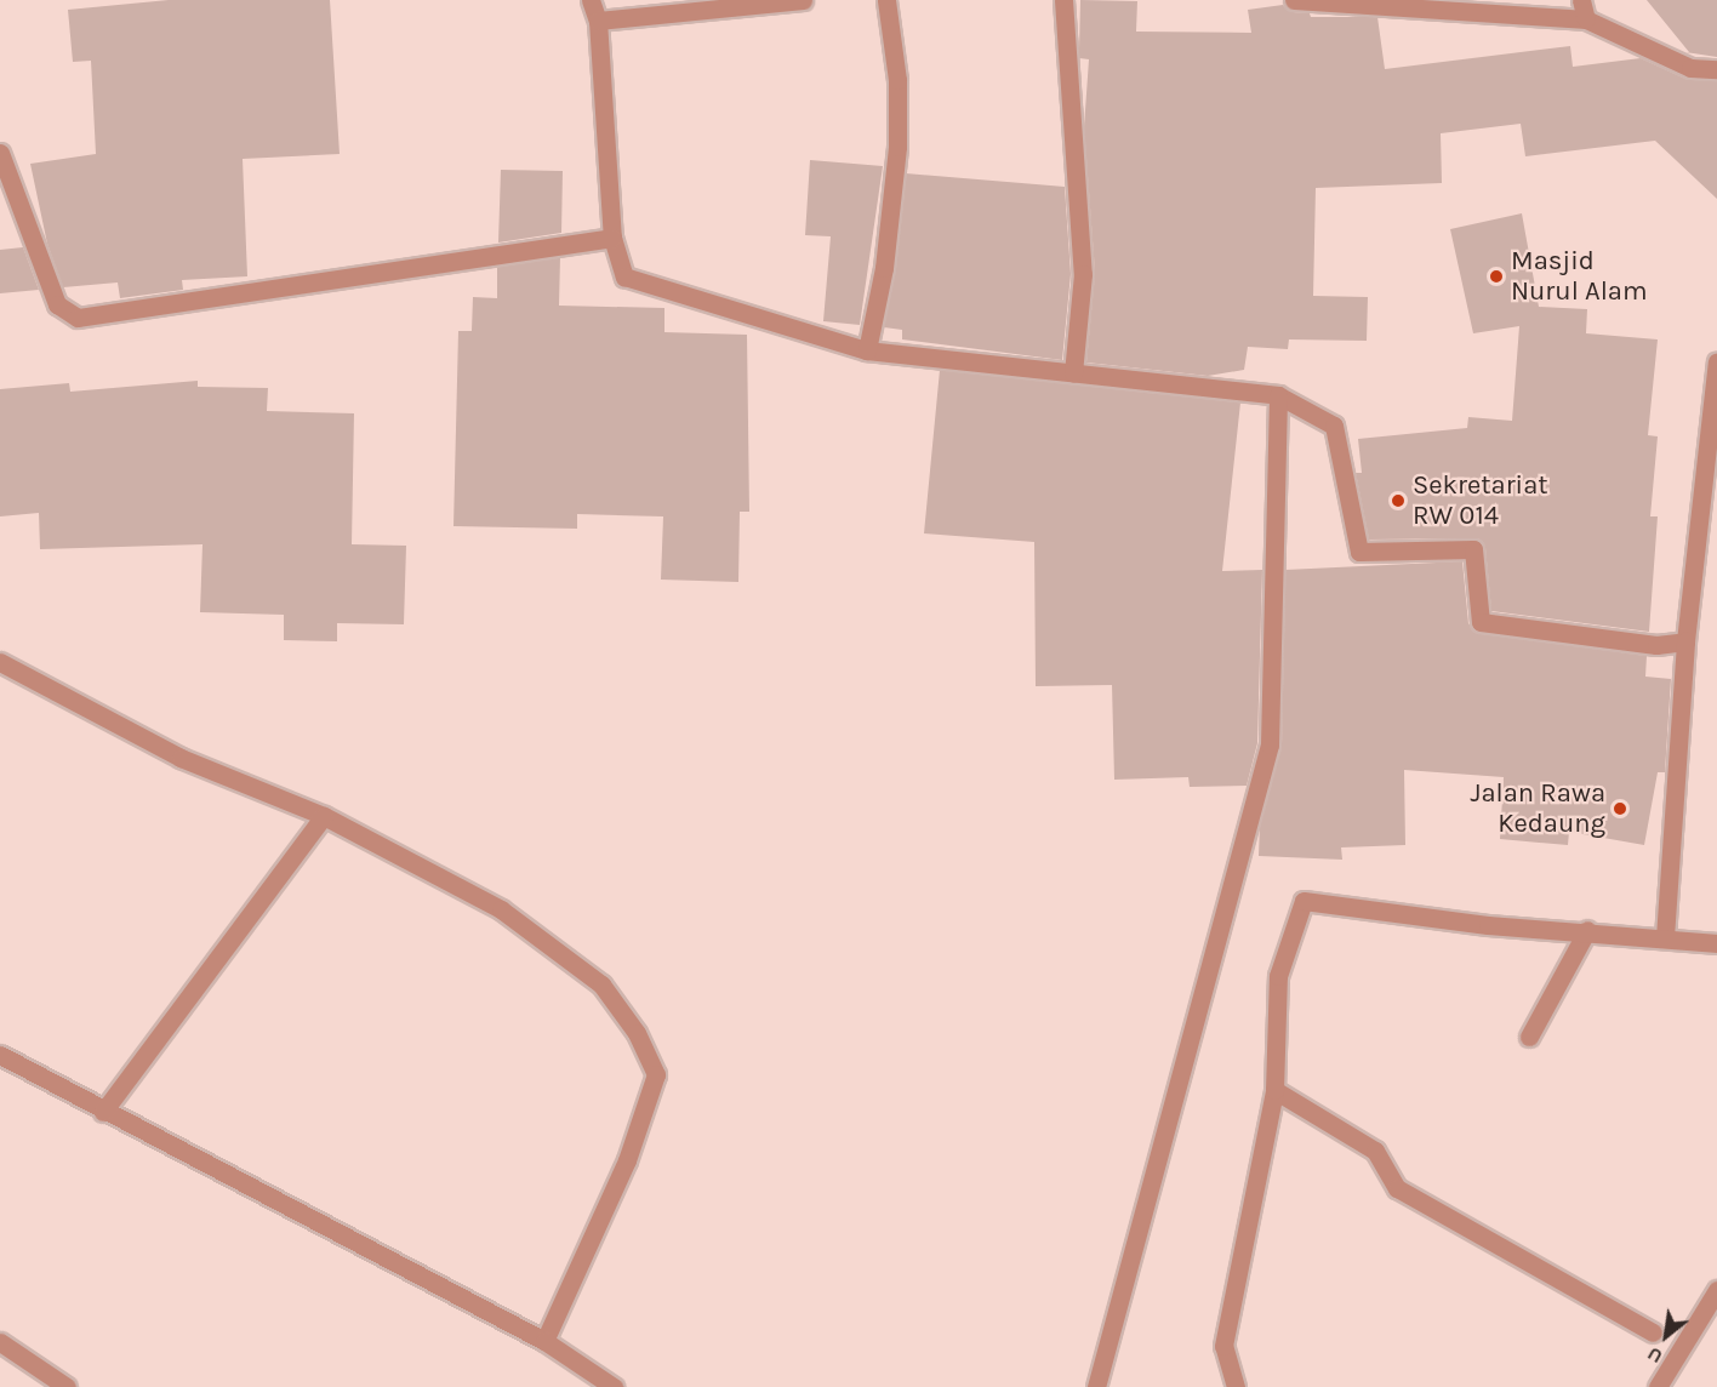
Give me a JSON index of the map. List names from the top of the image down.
{
  "places": ["Masjid Nurul Alam", "Sekretariat RW 014", "Jalan Rawa Kedaung"],
  "north": "bottom left"
}
